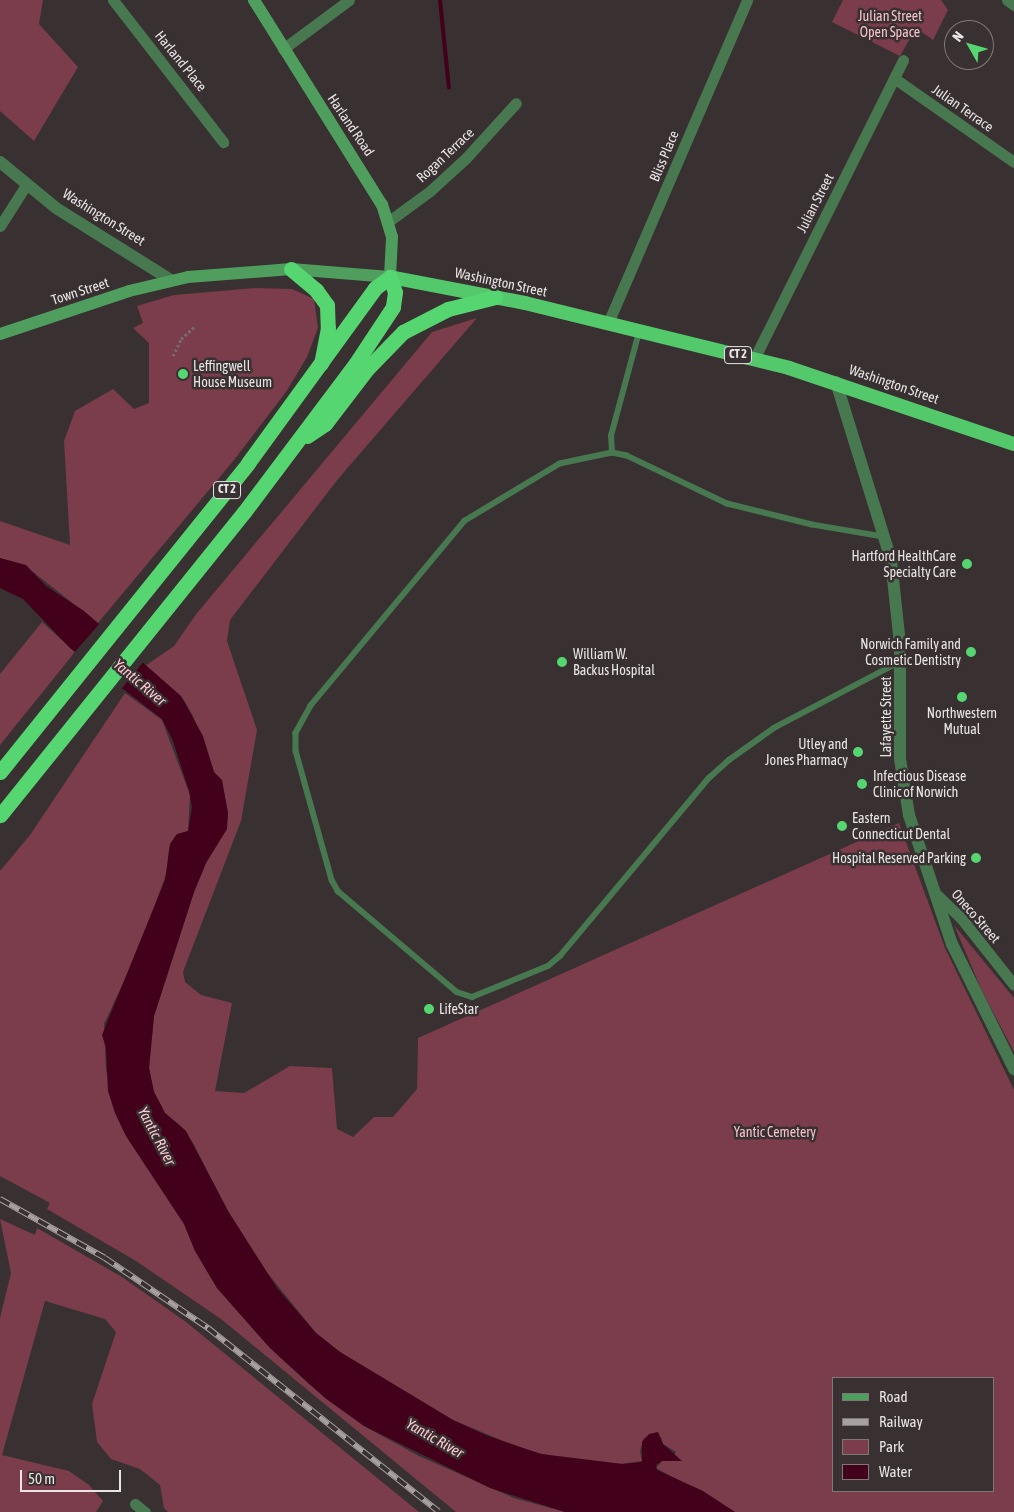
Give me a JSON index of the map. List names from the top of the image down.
{
  "streets": {
    "highway": ["Washington Street", "CT 2"],
    "main road": ["Harland Road", "Town Street"],
    "street": [
      "Harland Place",
      "Julian Terrace",
      "Rogan Terrace",
      "Bliss Place",
      "Julian Street",
      "Lafayette Street",
      "Oneco Street"
    ]
  },
  "crossings": [
    ["Julian Terrace", "Julian Street"],
    ["Harland Road", "Rogan Terrace"],
    ["Harland Road", "Washington Street"],
    ["Harland Road", "CT 2"],
    ["Bliss Place", "Washington Street"],
    ["Julian Street", "Washington Street"],
    ["Washington Street", "Town Street"],
    ["Washington Street", "CT 2"],
    ["Washington Street", "Lafayette Street"],
    ["Lafayette Street", "Oneco Street"]
  ],
  "water": ["Yantic River"],
  "parks": ["Julian Street Open Space", "Yantic Cemetery"],
  "places": [
    "Leffingwell House Museum",
    "Hartford HealthCare Specialty Care",
    "Norwich Family and Cosmetic Dentistry",
    "William W. Backus Hospital",
    "Northwestern Mutual",
    "Utley and Jones Pharmacy",
    "Infectious Disease Clinic of Norwich",
    "Eastern Connecticut Dental",
    "Hospital Reserved Parking",
    "LifeStar"
  ],
  "legend": [
    "Road",
    "Railway",
    "Park",
    "Water"
  ],
  "scale_bar": "50 m",
  "north": "top left"
}
